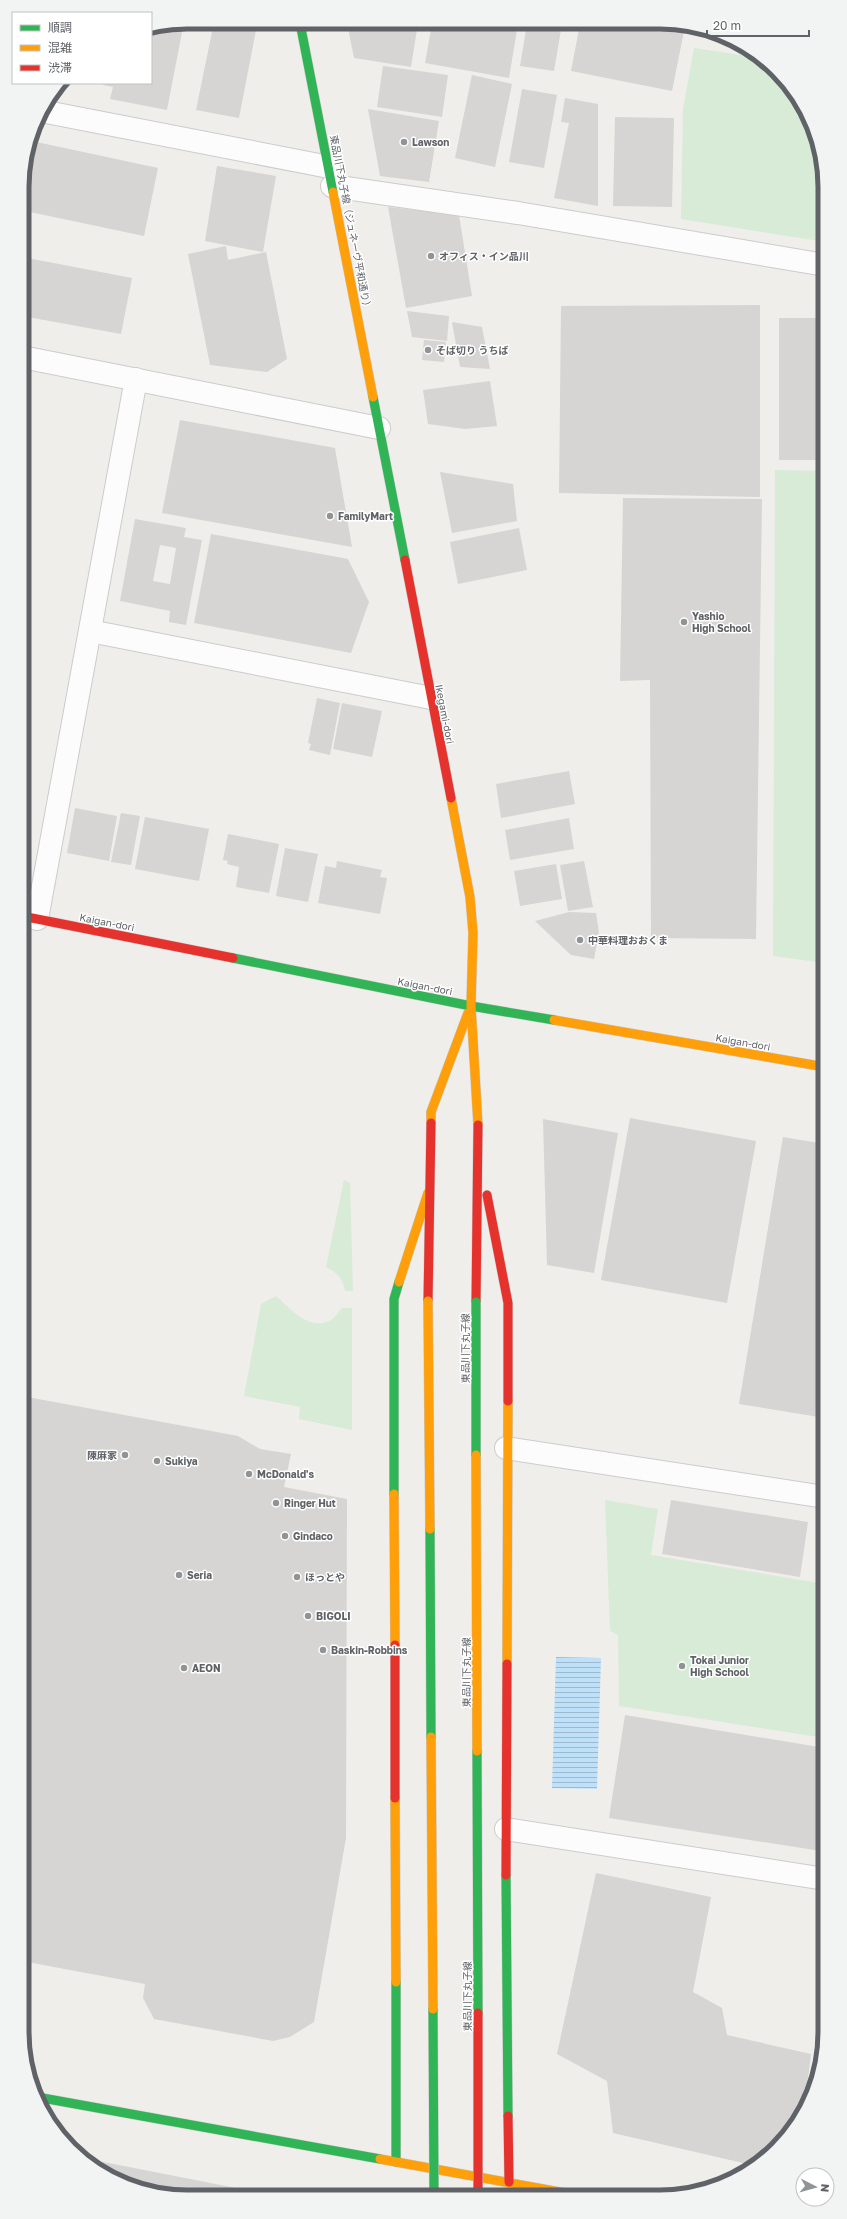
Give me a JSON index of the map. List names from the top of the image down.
{
  "streets": {
    "main road": [
      "東品川下丸子線（ジュネーヴ平和通り）",
      "Ikegami-dori",
      "Kaigan-dori",
      "東品川下丸子線"
    ]
  },
  "crossings": [
    ["東品川下丸子線（ジュネーヴ平和通り）", "Ikegami-dori"],
    ["Ikegami-dori", "Kaigan-dori"]
  ],
  "places": [
    "Lawson",
    "オフィス・イン品川",
    "そば切り うちば",
    "FamilyMart",
    "Yashio High School",
    "中華料理おおくま",
    "陳麻家",
    "Sukiya",
    "McDonald's",
    "Ringer Hut",
    "Gindaco",
    "Seria",
    "ほっとや",
    "BIGOLI",
    "Baskin-Robbins",
    "Tokai Junior High School",
    "AEON"
  ],
  "legend": ["順調", "混雑", "渋滞"],
  "scale_bar": "20 m",
  "north": "right"
}
